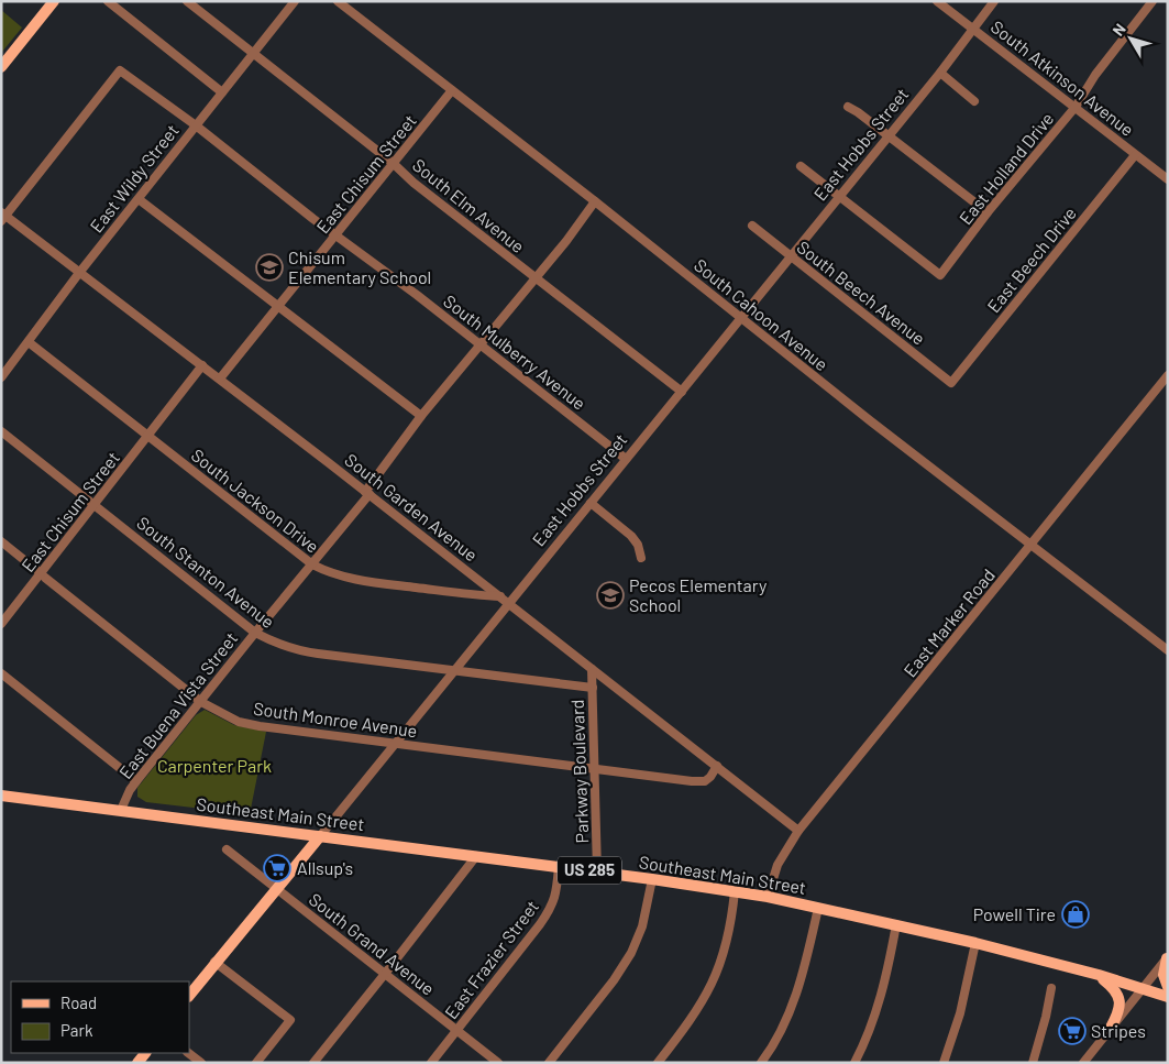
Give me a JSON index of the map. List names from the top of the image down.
{
  "streets": {
    "main road": ["East Hobbs Street", "Southeast Main Street", "US 285"],
    "street": [
      "South Atkinson Avenue",
      "East Holland Drive",
      "East Chisum Street",
      "East Wildy Street",
      "South Elm Avenue",
      "East Beech Drive",
      "South Beech Avenue",
      "South Cahoon Avenue",
      "South Mulberry Avenue",
      "South Jackson Drive",
      "South Garden Avenue",
      "South Stanton Avenue",
      "East Marker Road",
      "East Buena Vista Street",
      "South Monroe Avenue",
      "Parkway Boulevard",
      "South Grand Avenue",
      "East Frazier Street"
    ]
  },
  "crossings": [
    ["South Atkinson Avenue", "East Hobbs Street"],
    ["South Atkinson Avenue", "East Holland Drive"],
    ["South Atkinson Avenue", "East Beech Drive"],
    ["East Hobbs Street", "East Holland Drive"],
    ["East Hobbs Street", "South Elm Avenue"],
    ["East Hobbs Street", "South Beech Avenue"],
    ["East Hobbs Street", "South Cahoon Avenue"],
    ["East Hobbs Street", "South Mulberry Avenue"],
    ["East Hobbs Street", "South Garden Avenue"],
    ["East Hobbs Street", "South Stanton Avenue"],
    ["East Hobbs Street", "South Monroe Avenue"],
    ["East Hobbs Street", "Southeast Main Street"],
    ["East Hobbs Street", "South Grand Avenue"],
    ["East Chisum Street", "South Elm Avenue"],
    ["East Chisum Street", "South Cahoon Avenue"],
    ["East Chisum Street", "South Mulberry Avenue"],
    ["East Chisum Street", "South Jackson Drive"],
    ["East Chisum Street", "South Garden Avenue"],
    ["East Chisum Street", "South Stanton Avenue"],
    ["East Chisum Street", "South Monroe Avenue"],
    ["East Wildy Street", "South Elm Avenue"],
    ["East Wildy Street", "South Mulberry Avenue"],
    ["East Wildy Street", "South Jackson Drive"],
    ["East Wildy Street", "South Garden Avenue"],
    ["South Elm Avenue", "East Buena Vista Street"],
    ["East Beech Drive", "South Beech Avenue"],
    ["South Cahoon Avenue", "East Marker Road"],
    ["South Cahoon Avenue", "East Buena Vista Street"],
    ["South Mulberry Avenue", "South Garden Avenue"],
    ["South Mulberry Avenue", "East Buena Vista Street"],
    ["South Jackson Drive", "South Garden Avenue"],
    ["South Jackson Drive", "East Buena Vista Street"],
    ["South Garden Avenue", "East Marker Road"],
    ["South Garden Avenue", "East Buena Vista Street"],
    ["South Garden Avenue", "South Monroe Avenue"],
    ["South Garden Avenue", "Parkway Boulevard"],
    ["South Stanton Avenue", "East Buena Vista Street"],
    ["South Stanton Avenue", "Parkway Boulevard"],
    ["East Marker Road", "Southeast Main Street"],
    ["East Buena Vista Street", "South Monroe Avenue"],
    ["East Buena Vista Street", "Southeast Main Street"],
    ["South Monroe Avenue", "Parkway Boulevard"],
    ["Parkway Boulevard", "Southeast Main Street"],
    ["Southeast Main Street", "East Frazier Street"],
    ["South Grand Avenue", "East Frazier Street"]
  ],
  "parks": ["Carpenter Park"],
  "places": {
    "school or university": ["Chisum Elementary School", "Pecos Elementary School"],
    "supermarket": ["Allsup's", "Stripes"],
    "shop": ["Powell Tire"]
  },
  "legend": ["Road", "Park"],
  "north": "top left"
}
